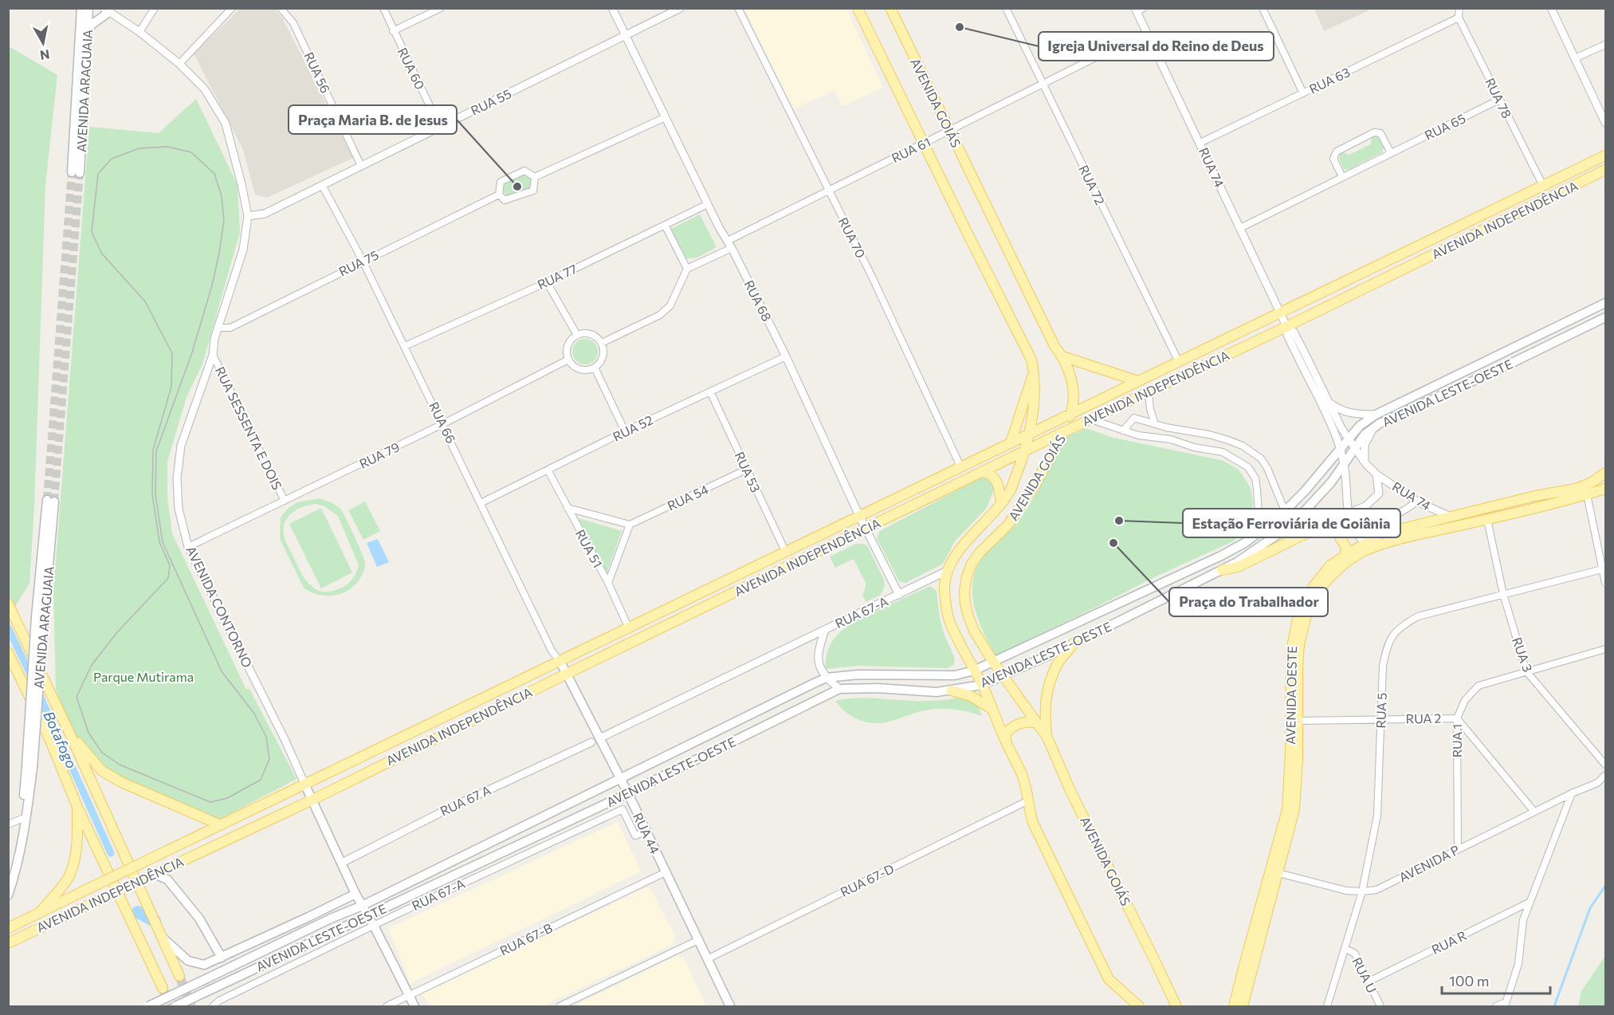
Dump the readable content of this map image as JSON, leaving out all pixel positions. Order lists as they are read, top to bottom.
{
  "streets": {
    "main road": [
      "AVENIDA ARAGUAIA",
      "AVENIDA GOIÁS",
      "AVENIDA INDEPENDÊNCIA",
      "AVENIDA LESTE-OESTE",
      "AVENIDA CONTORNO",
      "AVENIDA OESTE",
      "RUA 44"
    ],
    "street": [
      "RUA 60",
      "RUA 56",
      "RUA 63",
      "RUA 78",
      "RUA 55",
      "RUA 65",
      "RUA 61",
      "RUA 74",
      "RUA 72",
      "RUA 70",
      "RUA 75",
      "RUA 77",
      "RUA 68",
      "RUA 66",
      "RUA SESSENTA E DOIS",
      "RUA 52",
      "RUA 79",
      "RUA 53",
      "RUA 54",
      "RUA 51",
      "RUA 67-A",
      "RUA 3",
      "RUA 5",
      "RUA 2",
      "RUA 1",
      "RUA 67 A",
      "AVENIDA P",
      "RUA 67-D",
      "RUA 67-B",
      "RUA R",
      "RUA U"
    ]
  },
  "crossings": [
    ["RUA 60", "RUA 55"],
    ["RUA 56", "RUA 55"],
    ["RUA 63", "RUA 78"],
    ["RUA 63", "RUA 74"],
    ["RUA 78", "RUA 65"],
    ["RUA 78", "AVENIDA INDEPENDÊNCIA"],
    ["RUA 55", "RUA 68"],
    ["RUA 55", "RUA 66"],
    ["RUA 55", "AVENIDA CONTORNO"],
    ["AVENIDA GOIÁS", "RUA 61"],
    ["AVENIDA GOIÁS", "AVENIDA INDEPENDÊNCIA"],
    ["AVENIDA GOIÁS", "AVENIDA LESTE-OESTE"],
    ["AVENIDA GOIÁS", "RUA 67-D"],
    ["RUA 65", "RUA 74"],
    ["RUA 61", "RUA 74"],
    ["RUA 61", "RUA 72"],
    ["RUA 61", "RUA 70"],
    ["RUA 61", "RUA 68"],
    ["RUA 74", "AVENIDA INDEPENDÊNCIA"],
    ["RUA 74", "AVENIDA LESTE-OESTE"],
    ["RUA 74", "AVENIDA OESTE"],
    ["RUA 72", "AVENIDA INDEPENDÊNCIA"],
    ["AVENIDA INDEPENDÊNCIA", "RUA 70"],
    ["AVENIDA INDEPENDÊNCIA", "RUA 68"],
    ["AVENIDA INDEPENDÊNCIA", "RUA 66"],
    ["AVENIDA INDEPENDÊNCIA", "RUA 53"],
    ["AVENIDA INDEPENDÊNCIA", "RUA 51"],
    ["AVENIDA INDEPENDÊNCIA", "AVENIDA CONTORNO"],
    ["AVENIDA INDEPENDÊNCIA", "RUA 44"],
    ["RUA 75", "RUA 66"],
    ["RUA 75", "AVENIDA CONTORNO"],
    ["RUA 77", "RUA 68"],
    ["RUA 77", "RUA 66"],
    ["RUA 68", "RUA 52"],
    ["RUA 68", "RUA 67-A"],
    ["AVENIDA LESTE-OESTE", "AVENIDA CONTORNO"],
    ["AVENIDA LESTE-OESTE", "RUA 44"],
    ["RUA 66", "RUA 52"],
    ["RUA 66", "RUA 79"],
    ["RUA 66", "RUA 44"],
    ["RUA SESSENTA E DOIS", "RUA 79"],
    ["RUA SESSENTA E DOIS", "AVENIDA CONTORNO"],
    ["RUA 52", "RUA 53"],
    ["RUA 52", "RUA 51"],
    ["RUA 79", "AVENIDA CONTORNO"],
    ["RUA 53", "RUA 54"],
    ["AVENIDA CONTORNO", "RUA 67-A"],
    ["AVENIDA CONTORNO", "RUA 67 A"],
    ["AVENIDA CONTORNO", "RUA 67-B"],
    ["RUA 67-A", "RUA 44"],
    ["RUA 3", "AVENIDA OESTE"],
    ["RUA 3", "RUA 5"],
    ["RUA 3", "RUA 1"],
    ["AVENIDA OESTE", "RUA 2"],
    ["AVENIDA OESTE", "AVENIDA P"],
    ["RUA 5", "RUA 2"],
    ["RUA 5", "AVENIDA P"],
    ["RUA 5", "RUA U"],
    ["RUA 2", "RUA 1"],
    ["RUA 2", "AVENIDA P"],
    ["RUA 1", "AVENIDA P"],
    ["RUA 44", "RUA 67-D"],
    ["RUA 44", "RUA 67-B"],
    ["RUA R", "RUA U"]
  ],
  "water": ["Botafogo"],
  "parks": ["Parque Mutirama"],
  "places": [
    "Igreja Universal do Reino de Deus",
    "Praça Maria B. de Jesus",
    "Estação Ferroviária de Goiânia",
    "Praça do Trabalhador"
  ],
  "scale_bar": "100 m",
  "north": "bottom"
}
